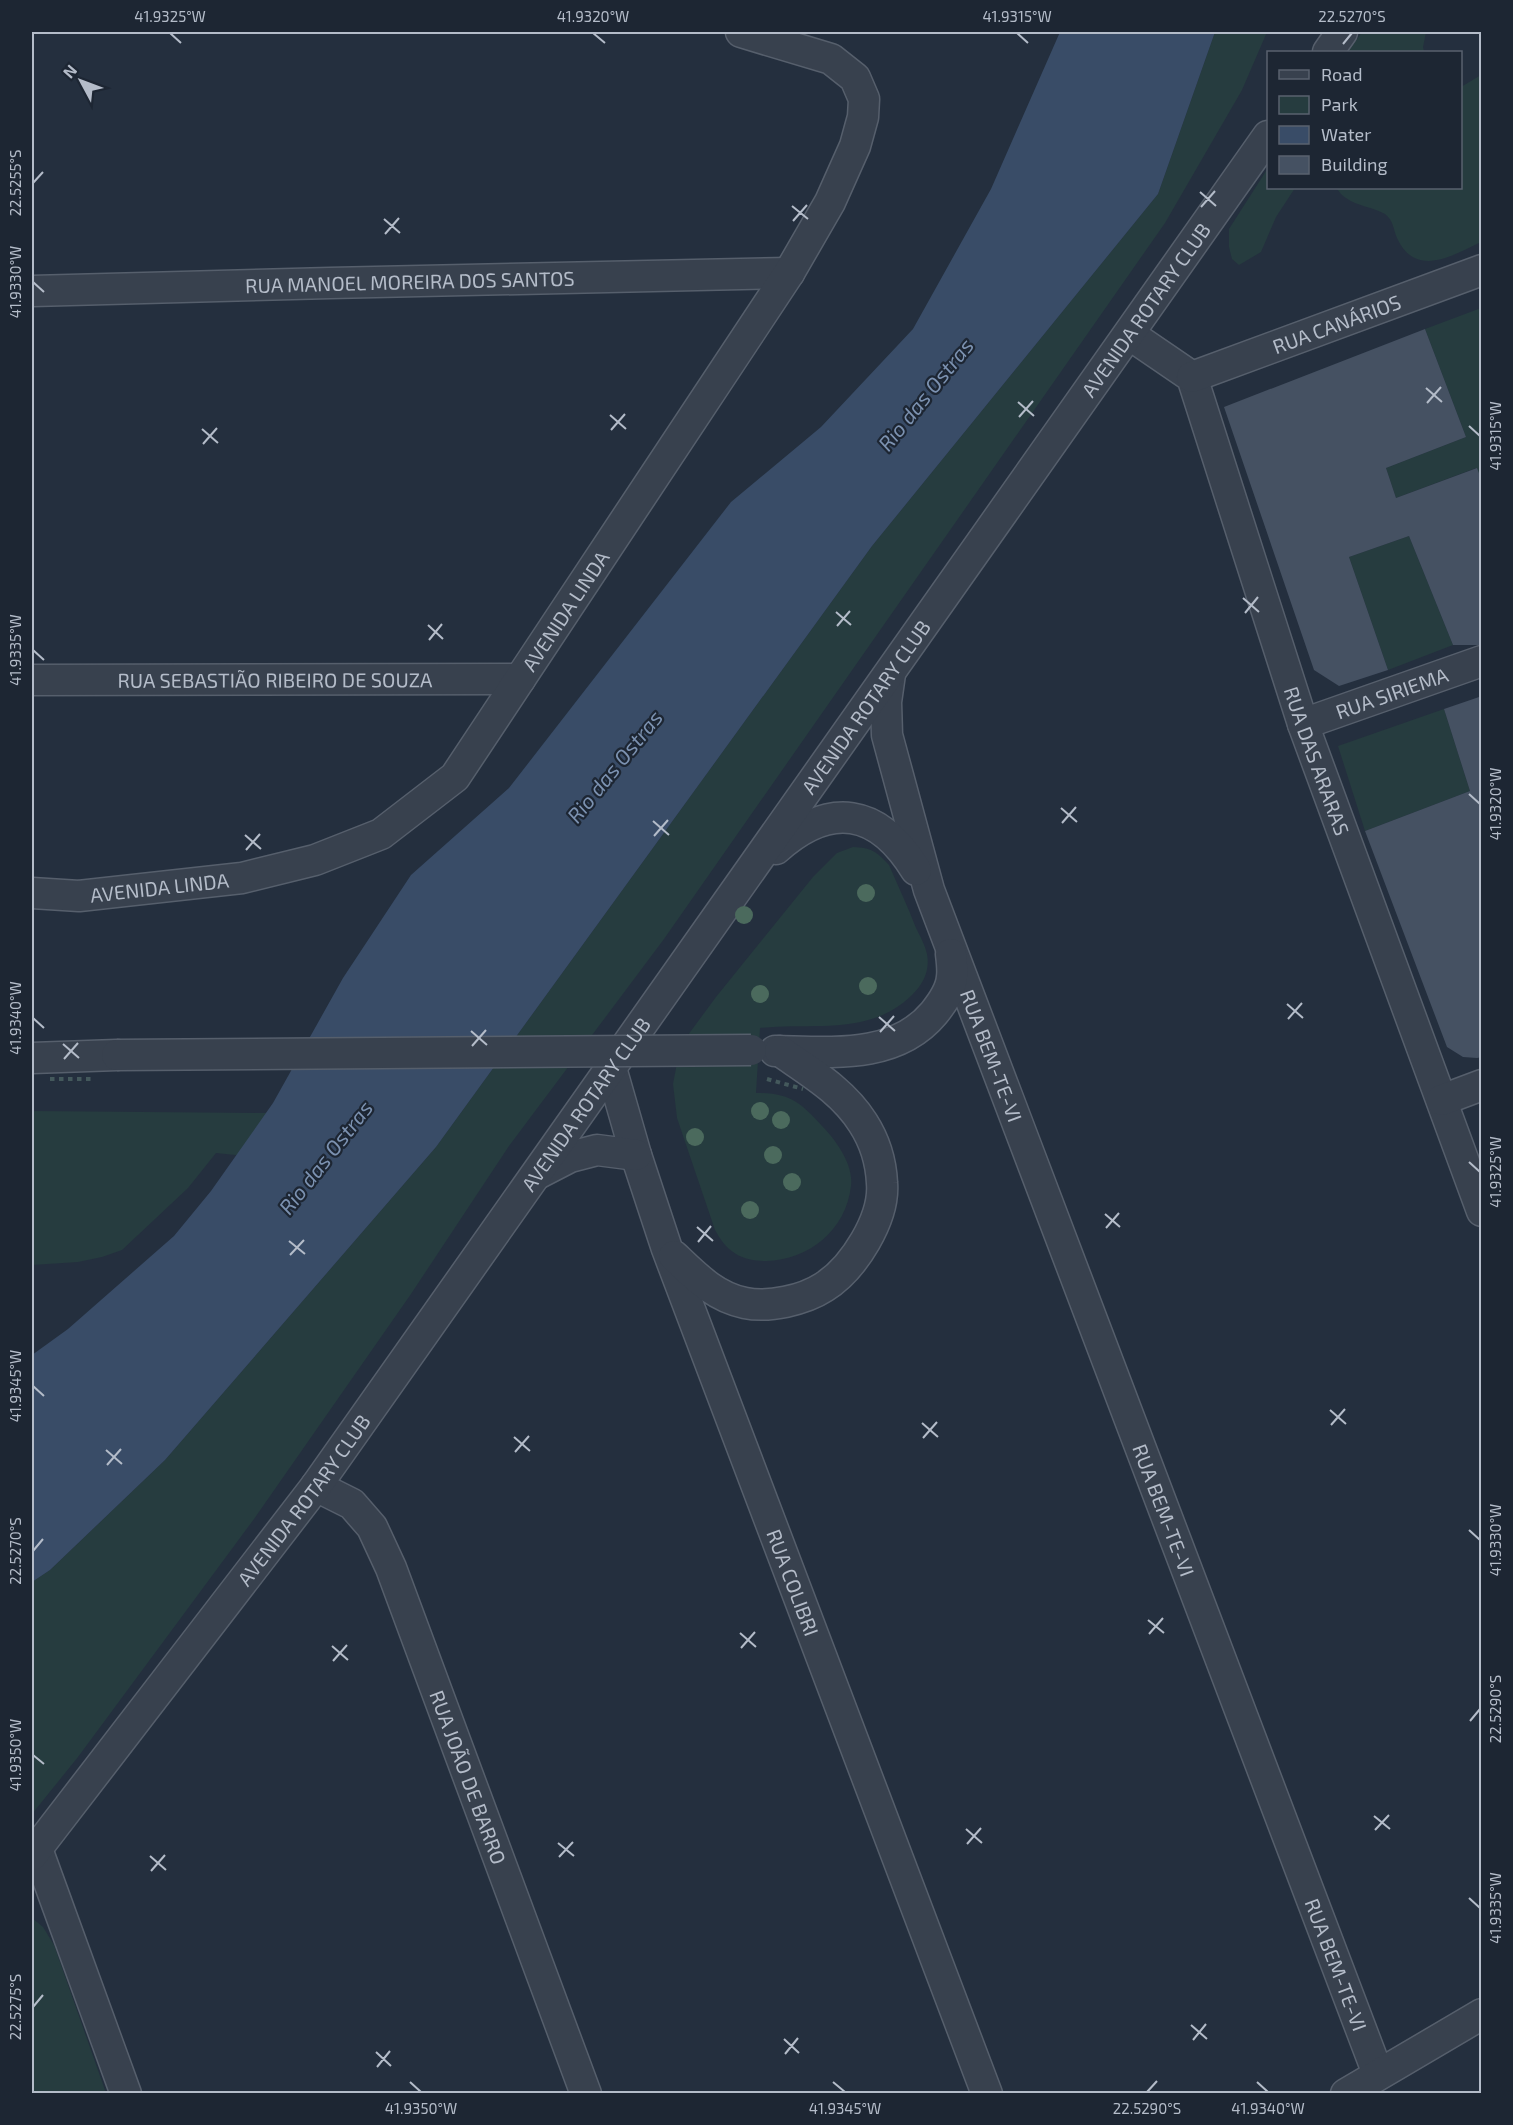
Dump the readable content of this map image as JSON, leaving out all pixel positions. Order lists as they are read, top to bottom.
{
  "streets": {
    "street": [
      "RUA MANOEL MOREIRA DOS SANTOS",
      "AVENIDA ROTARY CLUB",
      "RUA CANÁRIOS",
      "AVENIDA LINDA",
      "RUA SEBASTIÃO RIBEIRO DE SOUZA",
      "RUA SIRIEMA",
      "RUA DAS ARARAS",
      "RUA BEM-TE-VI",
      "RUA COLIBRI",
      "RUA JOÃO DE BARRO"
    ]
  },
  "crossings": [
    ["RUA MANOEL MOREIRA DOS SANTOS", "AVENIDA LINDA"],
    ["AVENIDA ROTARY CLUB", "RUA COLIBRI"],
    ["AVENIDA ROTARY CLUB", "RUA JOÃO DE BARRO"],
    ["RUA CANÁRIOS", "RUA DAS ARARAS"],
    ["AVENIDA LINDA", "RUA SEBASTIÃO RIBEIRO DE SOUZA"],
    ["RUA SIRIEMA", "RUA DAS ARARAS"]
  ],
  "water": ["Rio das Ostras"],
  "legend": [
    "Road",
    "Park",
    "Water",
    "Building"
  ],
  "north": "top left",
  "coordinates": [
    "41.9325°W",
    "41.9320°W",
    "41.9315°W",
    "22.5270°S",
    "22.5255°S",
    "41.9330°W",
    "41.9335°W",
    "41.9340°W",
    "41.9345°W",
    "22.5290°S",
    "41.9350°W",
    "22.5275°S"
  ]
}
